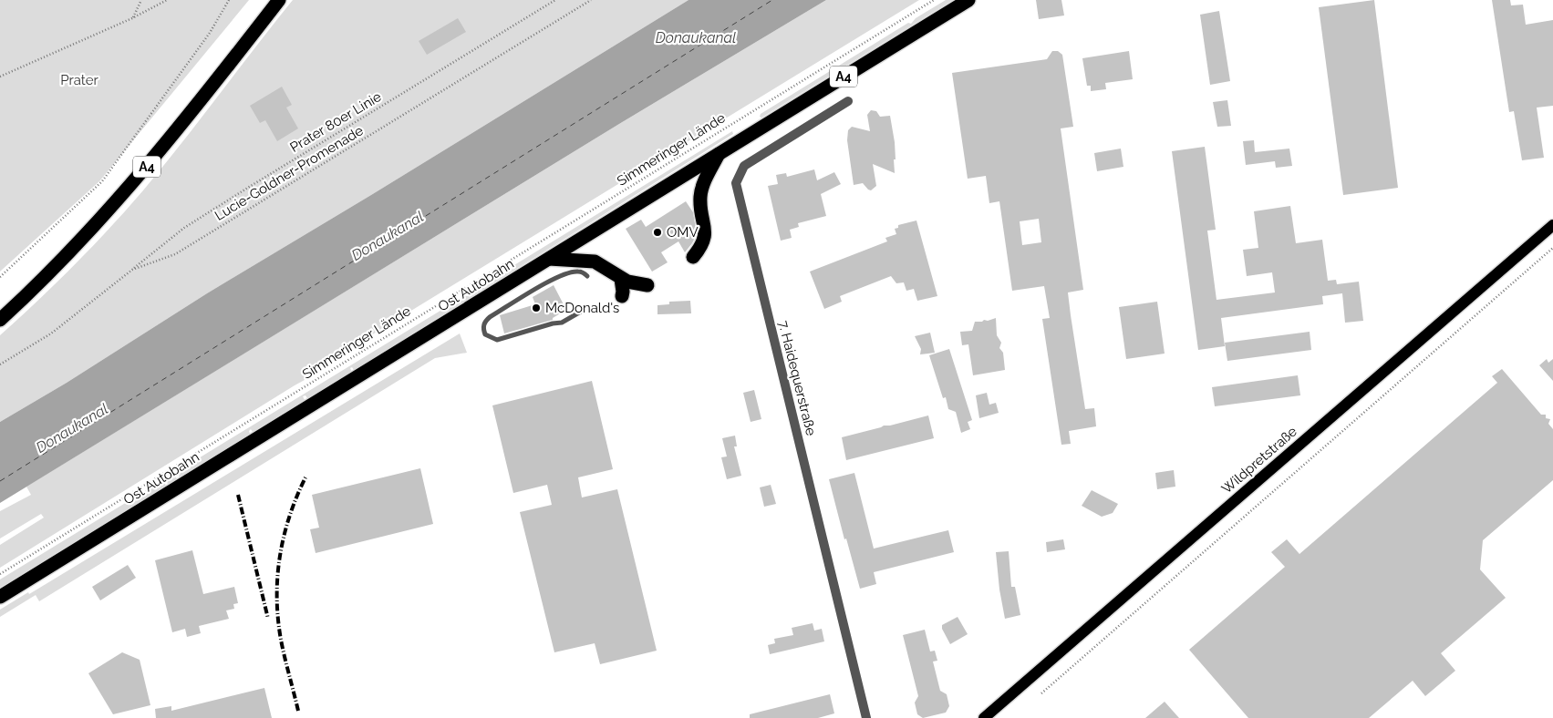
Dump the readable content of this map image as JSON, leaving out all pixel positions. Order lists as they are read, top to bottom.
{
  "streets": {
    "highway": ["A4", "Ost Autobahn"],
    "main road": ["Wildpretstraße"],
    "street": ["7. Haidequerstraße"],
    "path": ["Prater 80er Linie", "Simmeringer Lände", "Lucie-Goldner-Promenade"]
  },
  "crossings": [
    ["Prater 80er Linie", "Lucie-Goldner-Promenade"]
  ],
  "water": ["Donaukanal"],
  "parks": ["Prater"],
  "places": ["OMV", "McDonald's"]
}
